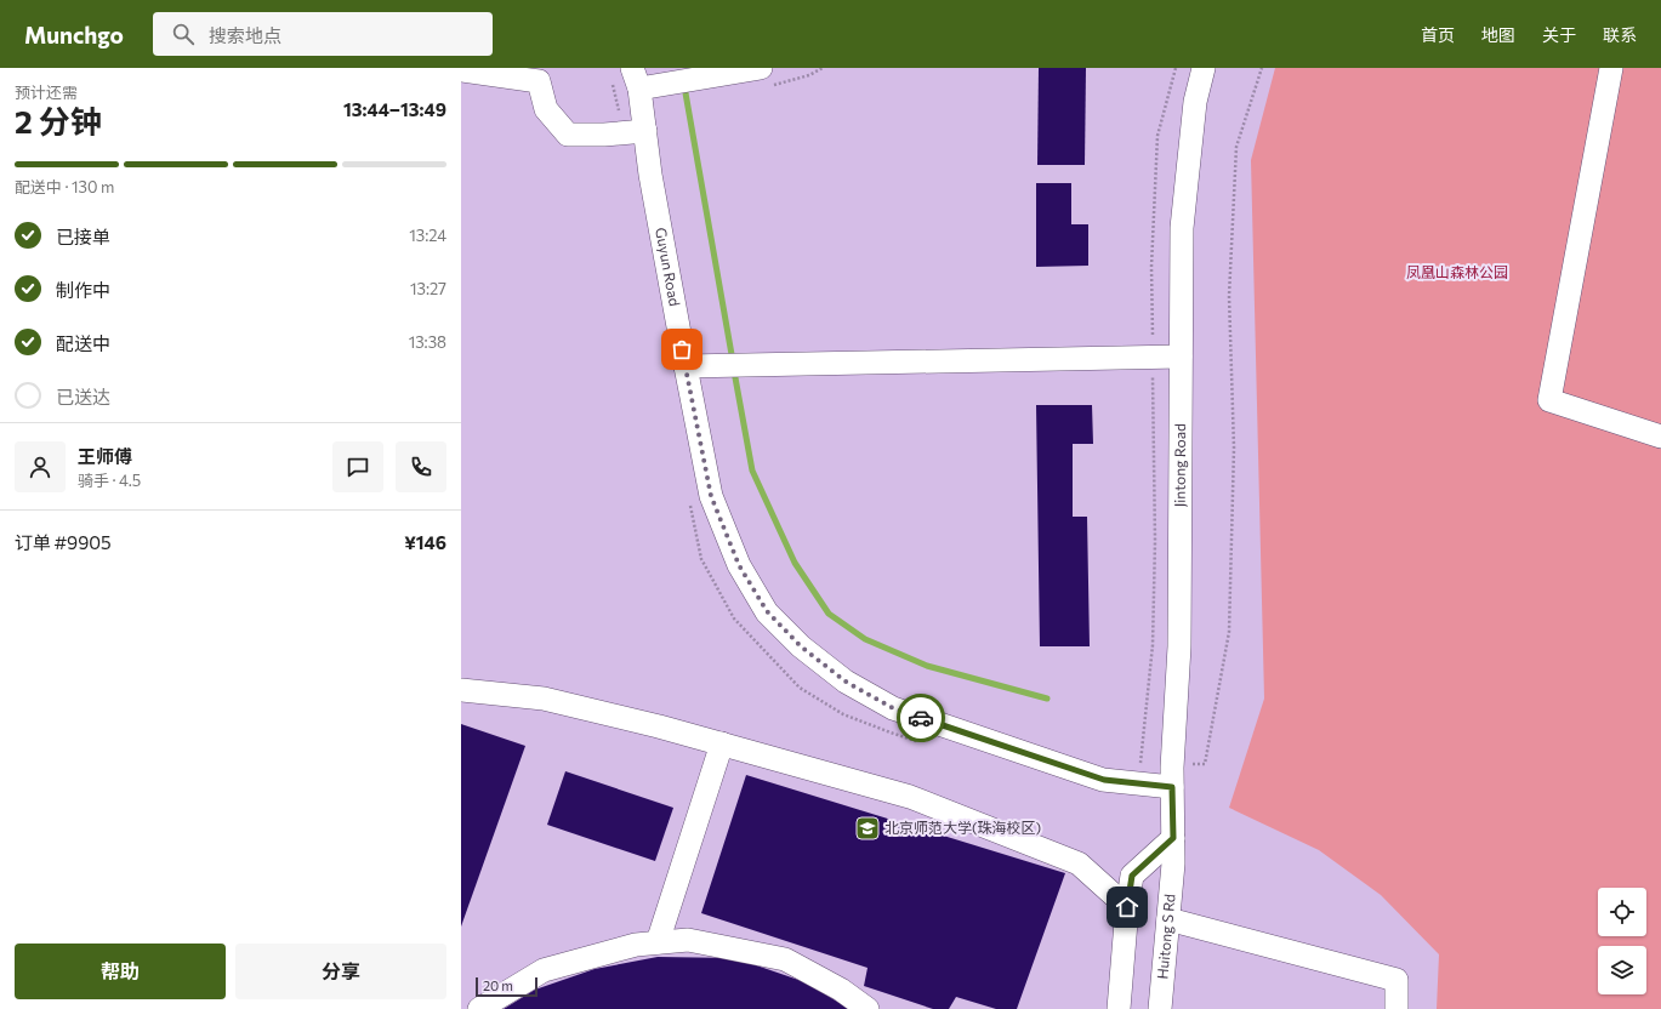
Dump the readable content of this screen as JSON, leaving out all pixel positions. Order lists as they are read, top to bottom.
{
  "streets": {
    "street": ["Guyun Road", "Jintong Road", "Huitong S Rd"]
  },
  "crossings": [
    ["Guyun Road", "Jintong Road"],
    ["Jintong Road", "Huitong S Rd"]
  ],
  "parks": ["凤凰山森林公园"],
  "places": {
    "school or university": ["北京师范大学(珠海校区)"]
  },
  "scale_bar": "20 m",
  "page": {
    "header": "Munchgo",
    "search": "搜索地点",
    "nav": [
      "首页",
      "地图",
      "关于",
      "联系"
    ],
    "heading": ["2 分钟", "预计还需", "13:44–13:49"],
    "panel": [
      "王师傅",
      "骑手 · 4.5",
      "订单 #9905",
      "¥146"
    ],
    "bar": "配送中 · 130 m",
    "list": [
      ["已接单", "13:24"],
      ["制作中", "13:27"],
      ["配送中", "13:38"],
      "已送达"
    ],
    "buttons": ["帮助", "分享"],
    "scale": "20 m"
  }
}
